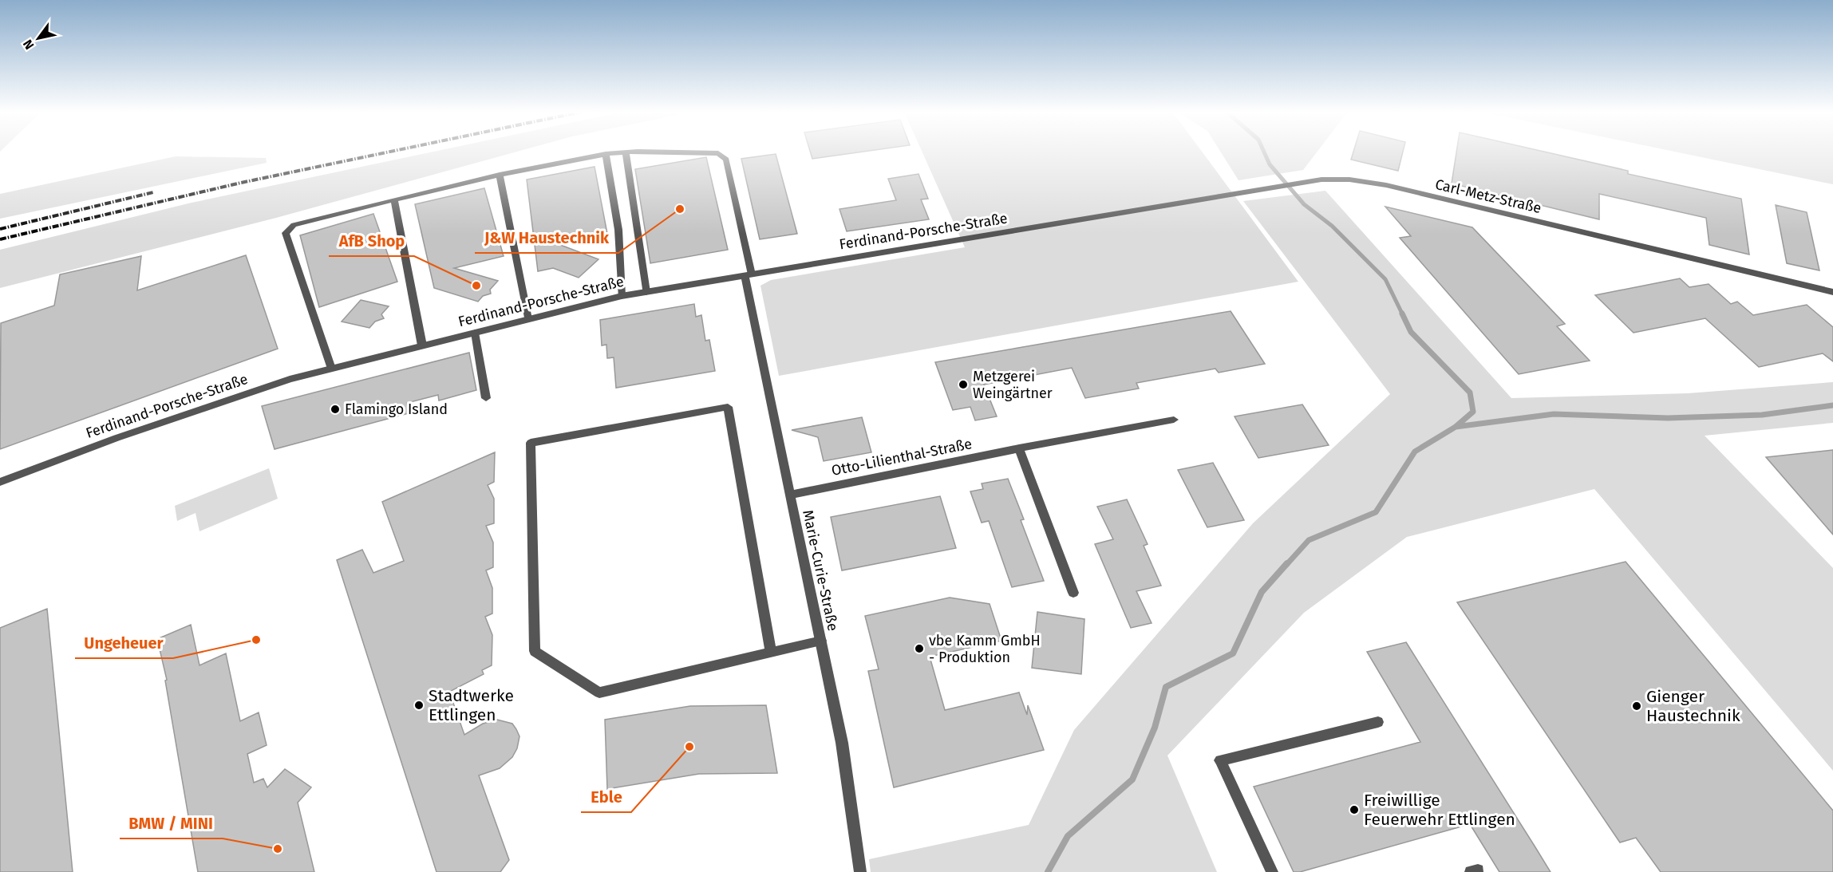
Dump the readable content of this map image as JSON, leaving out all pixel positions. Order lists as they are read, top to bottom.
{
  "streets": {
    "street": [
      "Carl-Metz-Straße",
      "Ferdinand-Porsche-Straße",
      "Otto-Lilienthal-Straße",
      "Marie-Curie-Straße"
    ]
  },
  "crossings": [
    ["Carl-Metz-Straße", "Ferdinand-Porsche-Straße"],
    ["Ferdinand-Porsche-Straße", "Marie-Curie-Straße"],
    ["Otto-Lilienthal-Straße", "Marie-Curie-Straße"]
  ],
  "places": [
    "J&W Haustechnik",
    "AfB Shop",
    "Metzgerei Weingärtner",
    "Flamingo Island",
    "Ungeheuer",
    "vbe Kamm GmbH - Produktion",
    "Stadtwerke Ettlingen",
    "Gienger Haustechnik",
    "Eble",
    "Freiwillige Feuerwehr Ettlingen",
    "BMW / MINI"
  ],
  "north": "bottom left"
}
